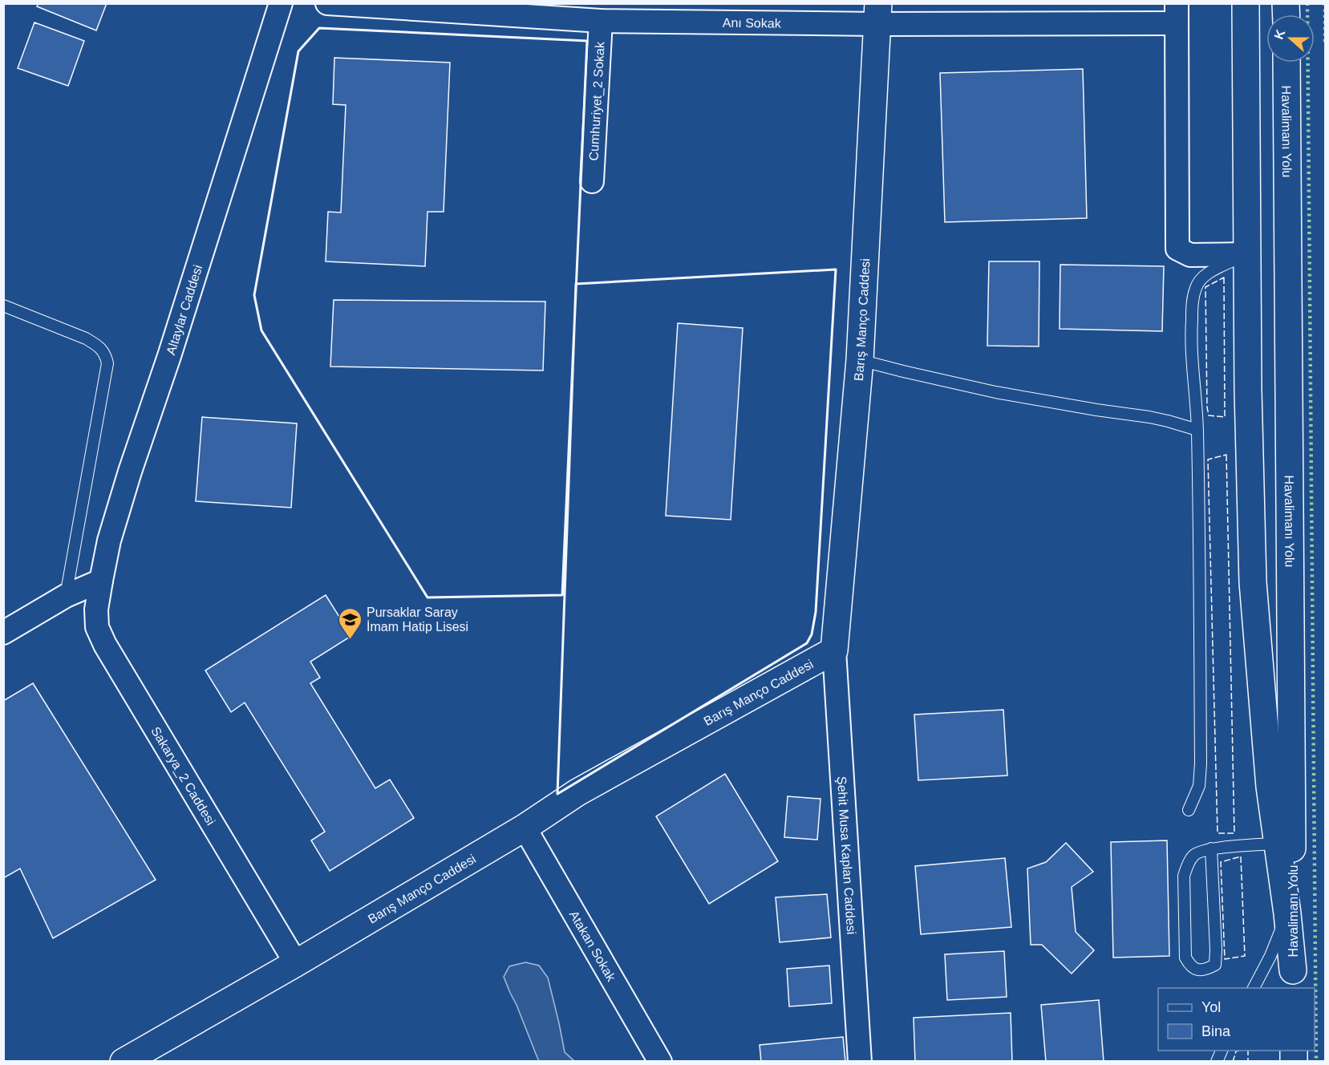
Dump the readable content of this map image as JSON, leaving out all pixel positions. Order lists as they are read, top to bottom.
{
  "streets": {
    "main road": ["Havalimanı Yolu", "Barış Manço Caddesi"],
    "street": [
      "Anı Sokak",
      "Cumhuriyet_2 Sokak",
      "Altaylar Caddesi",
      "Sakarya_2 Caddesi",
      "Şehit Musa Kaplan Caddesi",
      "Atakan Sokak"
    ]
  },
  "crossings": [
    ["Anı Sokak", "Cumhuriyet_2 Sokak"],
    ["Anı Sokak", "Barış Manço Caddesi"],
    ["Altaylar Caddesi", "Sakarya_2 Caddesi"],
    ["Barış Manço Caddesi", "Sakarya_2 Caddesi"],
    ["Barış Manço Caddesi", "Şehit Musa Kaplan Caddesi"],
    ["Barış Manço Caddesi", "Atakan Sokak"]
  ],
  "places": {
    "school or university": ["Pursaklar Saray İmam Hatip Lisesi"]
  },
  "legend": ["Yol", "Bina"],
  "north": "left"
}
